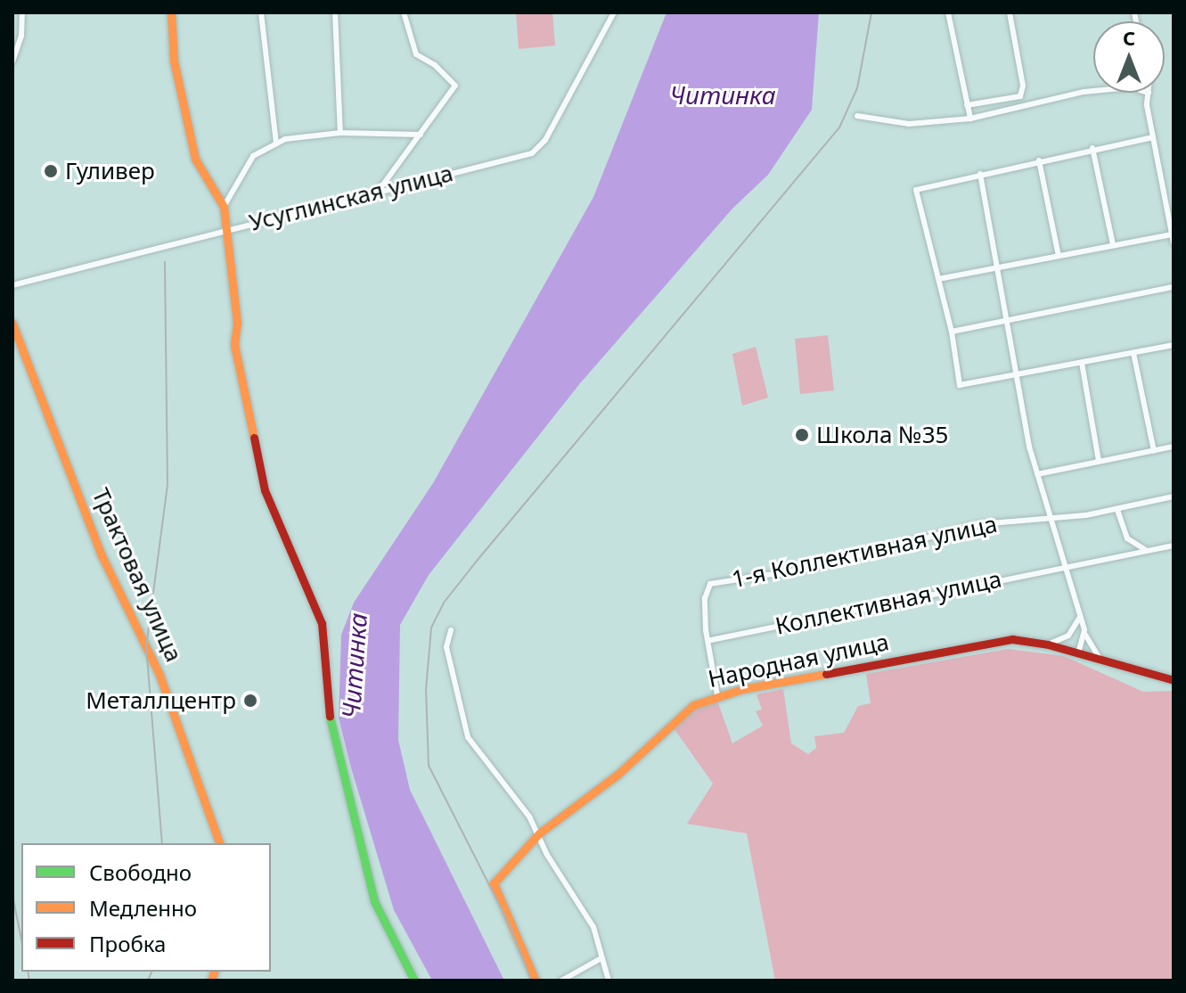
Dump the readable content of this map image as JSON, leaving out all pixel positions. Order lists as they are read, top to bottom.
{
  "streets": {
    "street": [
      "Усуглинская улица",
      "1-я Коллективная улица",
      "Трактовая улица",
      "Коллективная улица",
      "Народная улица"
    ]
  },
  "crossings": [
    ["1-я Коллективная улица", "Коллективная улица"]
  ],
  "water": ["Читинка"],
  "places": ["Гуливер", "Школа №35", "Металлцентр"],
  "legend": ["Свободно", "Медленно", "Пробка"],
  "north": "top"
}
